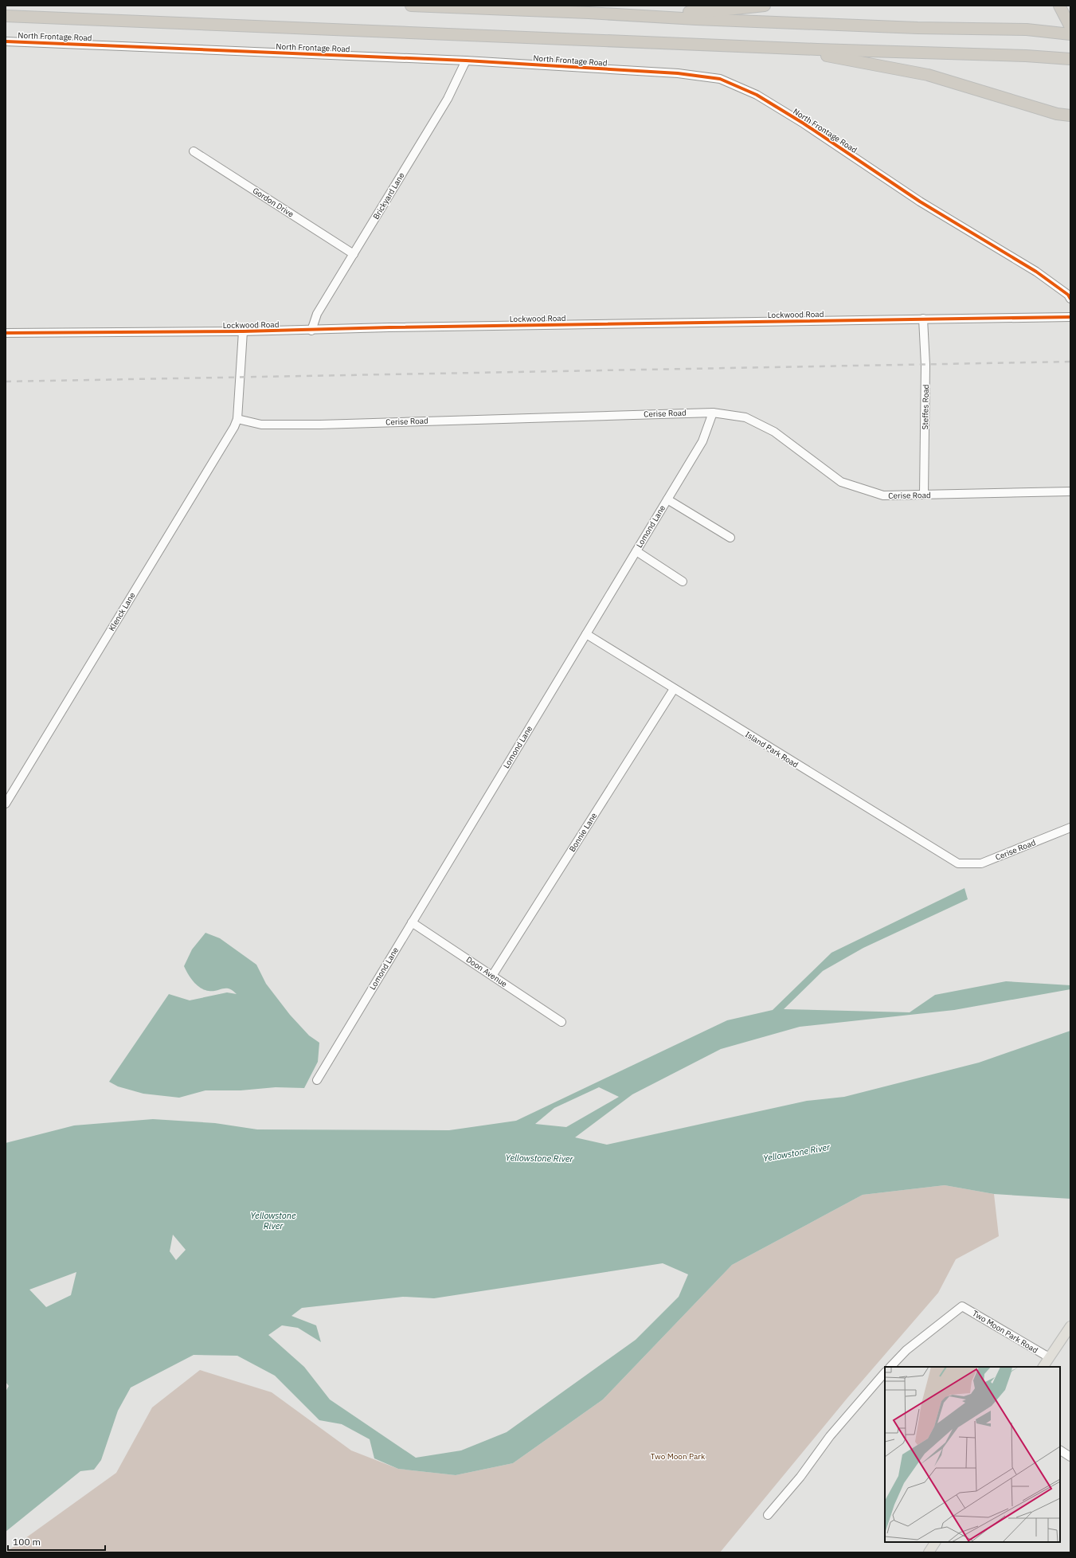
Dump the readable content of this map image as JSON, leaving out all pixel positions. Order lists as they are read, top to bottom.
{
  "streets": {
    "street": [
      "North Frontage Road",
      "Brickyard Lane",
      "Gordon Drive",
      "Lockwood Road",
      "Steffes Road",
      "Cerise Road",
      "Lomond Lane",
      "Klenck Lane",
      "Island Park Road",
      "Bonnie Lane",
      "Doon Avenue",
      "Two Moon Park Road"
    ]
  },
  "crossings": [
    ["North Frontage Road", "Brickyard Lane"],
    ["Brickyard Lane", "Gordon Drive"],
    ["Brickyard Lane", "Lockwood Road"],
    ["Lockwood Road", "Steffes Road"],
    ["Steffes Road", "Cerise Road"],
    ["Cerise Road", "Lomond Lane"],
    ["Cerise Road", "Klenck Lane"],
    ["Cerise Road", "Island Park Road"],
    ["Lomond Lane", "Island Park Road"],
    ["Lomond Lane", "Doon Avenue"],
    ["Island Park Road", "Bonnie Lane"],
    ["Bonnie Lane", "Doon Avenue"]
  ],
  "water": ["Yellowstone River"],
  "parks": ["Two Moon Park"],
  "scale_bar": "100 m"
}
